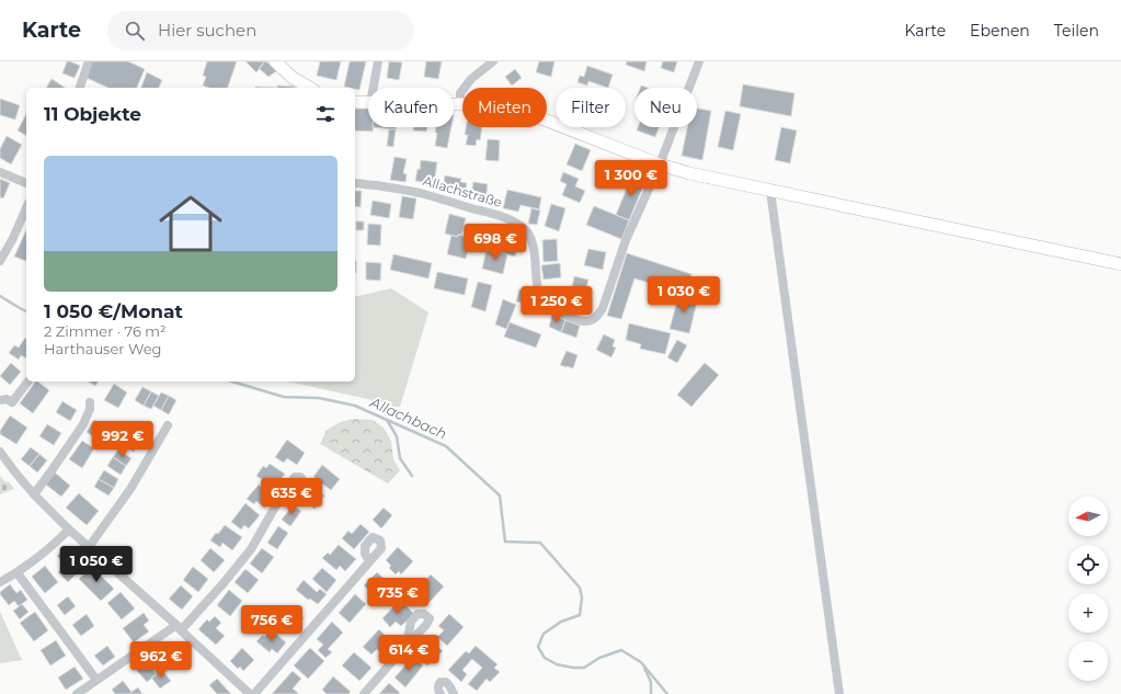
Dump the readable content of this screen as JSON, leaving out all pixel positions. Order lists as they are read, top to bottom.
{
  "streets": {
    "street": ["Allachstraße"]
  },
  "water": ["Allachbach"],
  "north": "left",
  "page": {
    "header": "Karte",
    "search": "Hier suchen",
    "nav": ["Karte", "Ebenen", "Teilen"],
    "chip": [
      "Kaufen",
      "Mieten",
      "Filter",
      "Neu"
    ],
    "heading": "11 Objekte",
    "list": [
      {
        "name": "1 050 €/Monat",
        "note": "2 Zimmer · 76 m² · Harthauser Weg"
      }
    ],
    "price": [
      "1 300 €",
      "698 €",
      "1 030 €",
      "1 250 €",
      "992 €",
      "635 €",
      "1 050 €",
      "735 €",
      "756 €",
      "614 €",
      "962 €"
    ],
    "map_buttons": ["+", "−"]
  }
}
